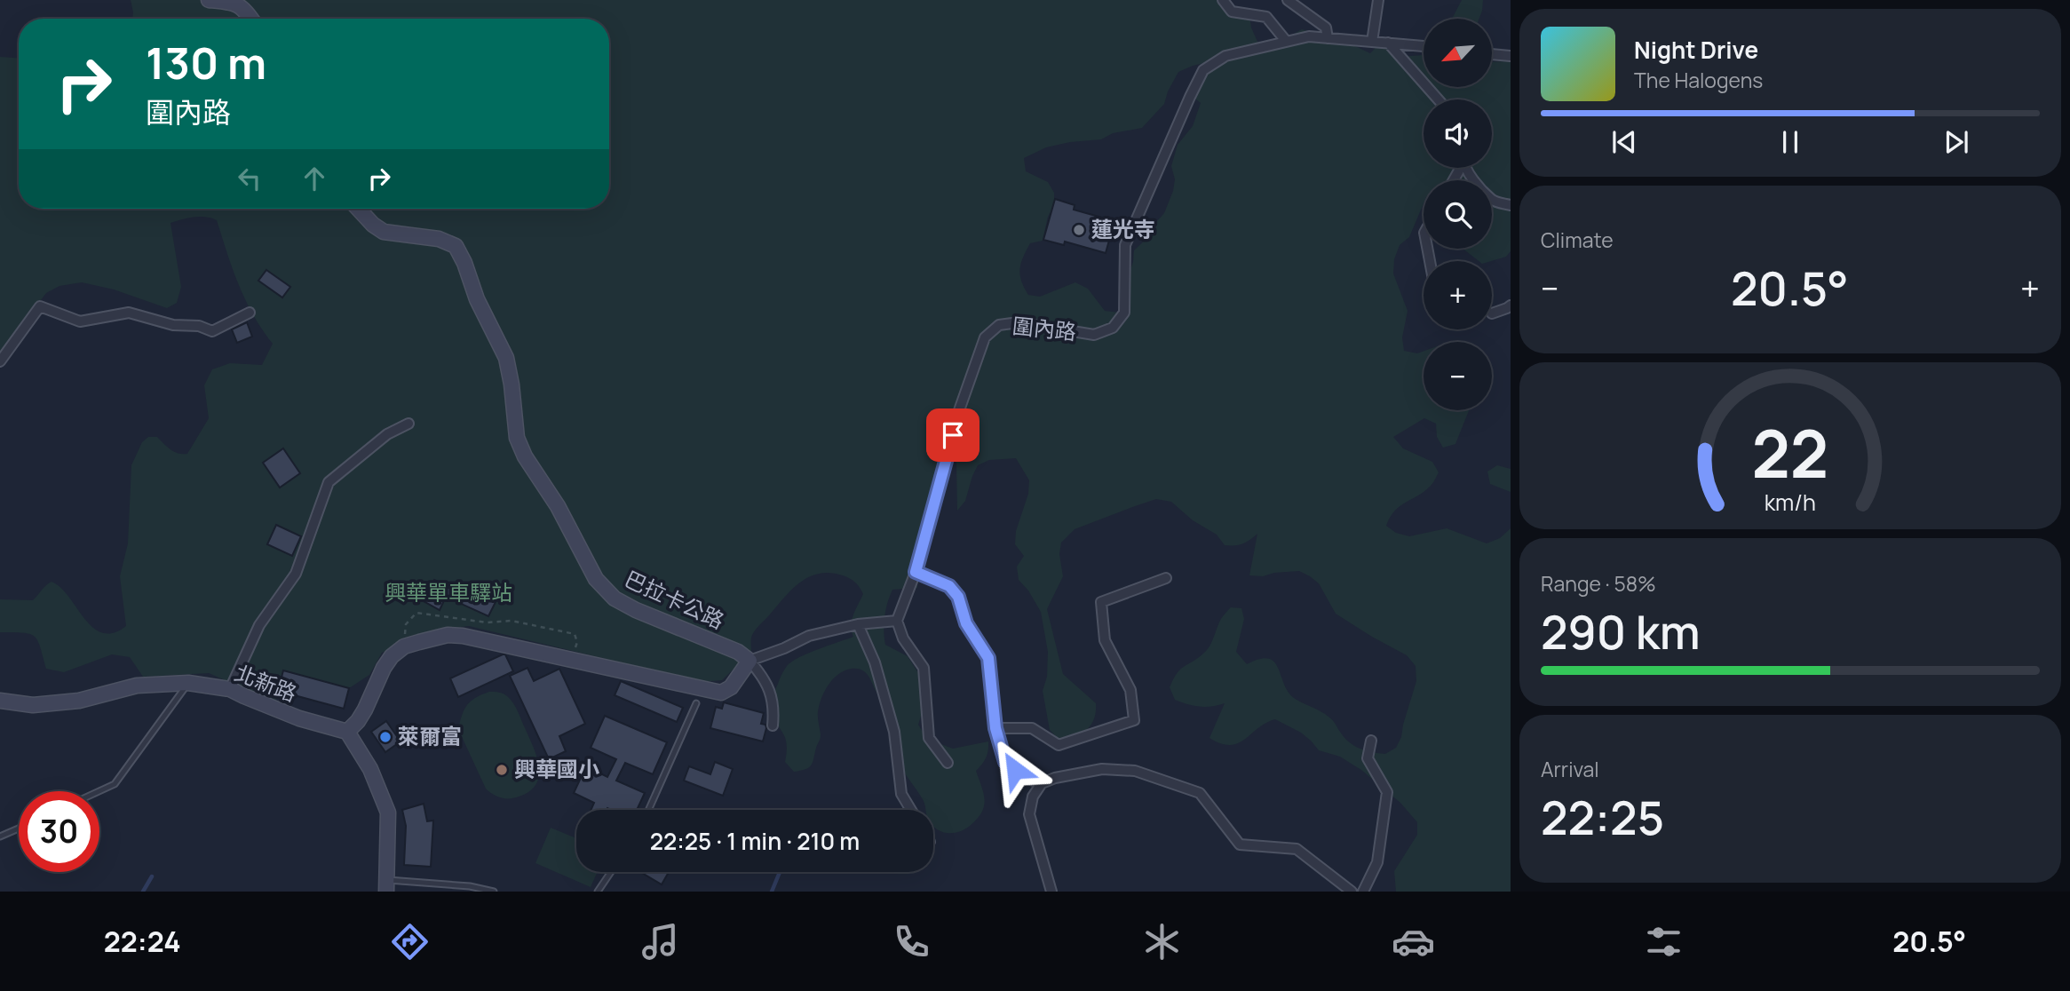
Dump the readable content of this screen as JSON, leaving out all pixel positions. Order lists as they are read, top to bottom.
{
  "streets": {
    "main road": ["巴拉卡公路", "北新路"],
    "street": ["圍內路"]
  },
  "parks": ["興華單車驛站"],
  "places": ["蓮光寺", "萊爾富", "興華國小"],
  "north": "bottom left",
  "page": {
    "map_buttons": ["+", "−"],
    "turn": ["130 m", "圍內路"],
    "song": ["Night Drive", "The Halogens"],
    "tile": [
      "Climate",
      ["Range · 58%", "290 km"],
      ["Arrival", "22:25"]
    ],
    "heat": ["−", "20.5°", "+"],
    "limit": "30",
    "trip": "22:25 · 1 min · 210 m",
    "tabs": ["22:24", "20.5°"],
    "gauge": ["22", "km/h"]
  }
}
